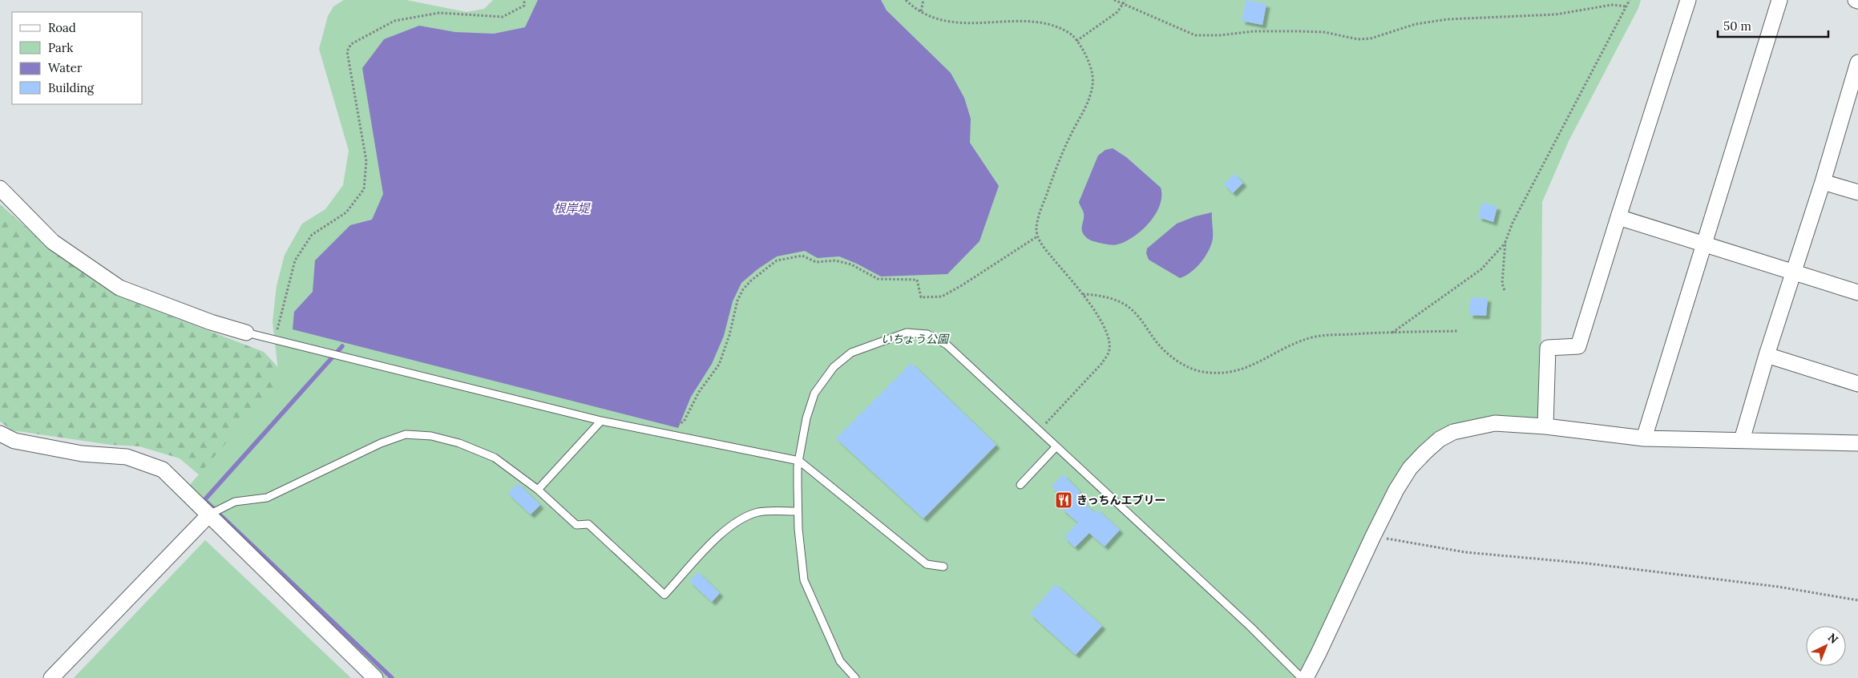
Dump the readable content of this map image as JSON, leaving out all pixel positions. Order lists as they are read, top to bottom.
{
  "water": ["根岸堤"],
  "parks": ["いちょう公園"],
  "places": {
    "restaurant": ["きっちんエブリー"]
  },
  "legend": [
    "Road",
    "Park",
    "Water",
    "Building"
  ],
  "scale_bar": "50 m",
  "north": "top right"
}
